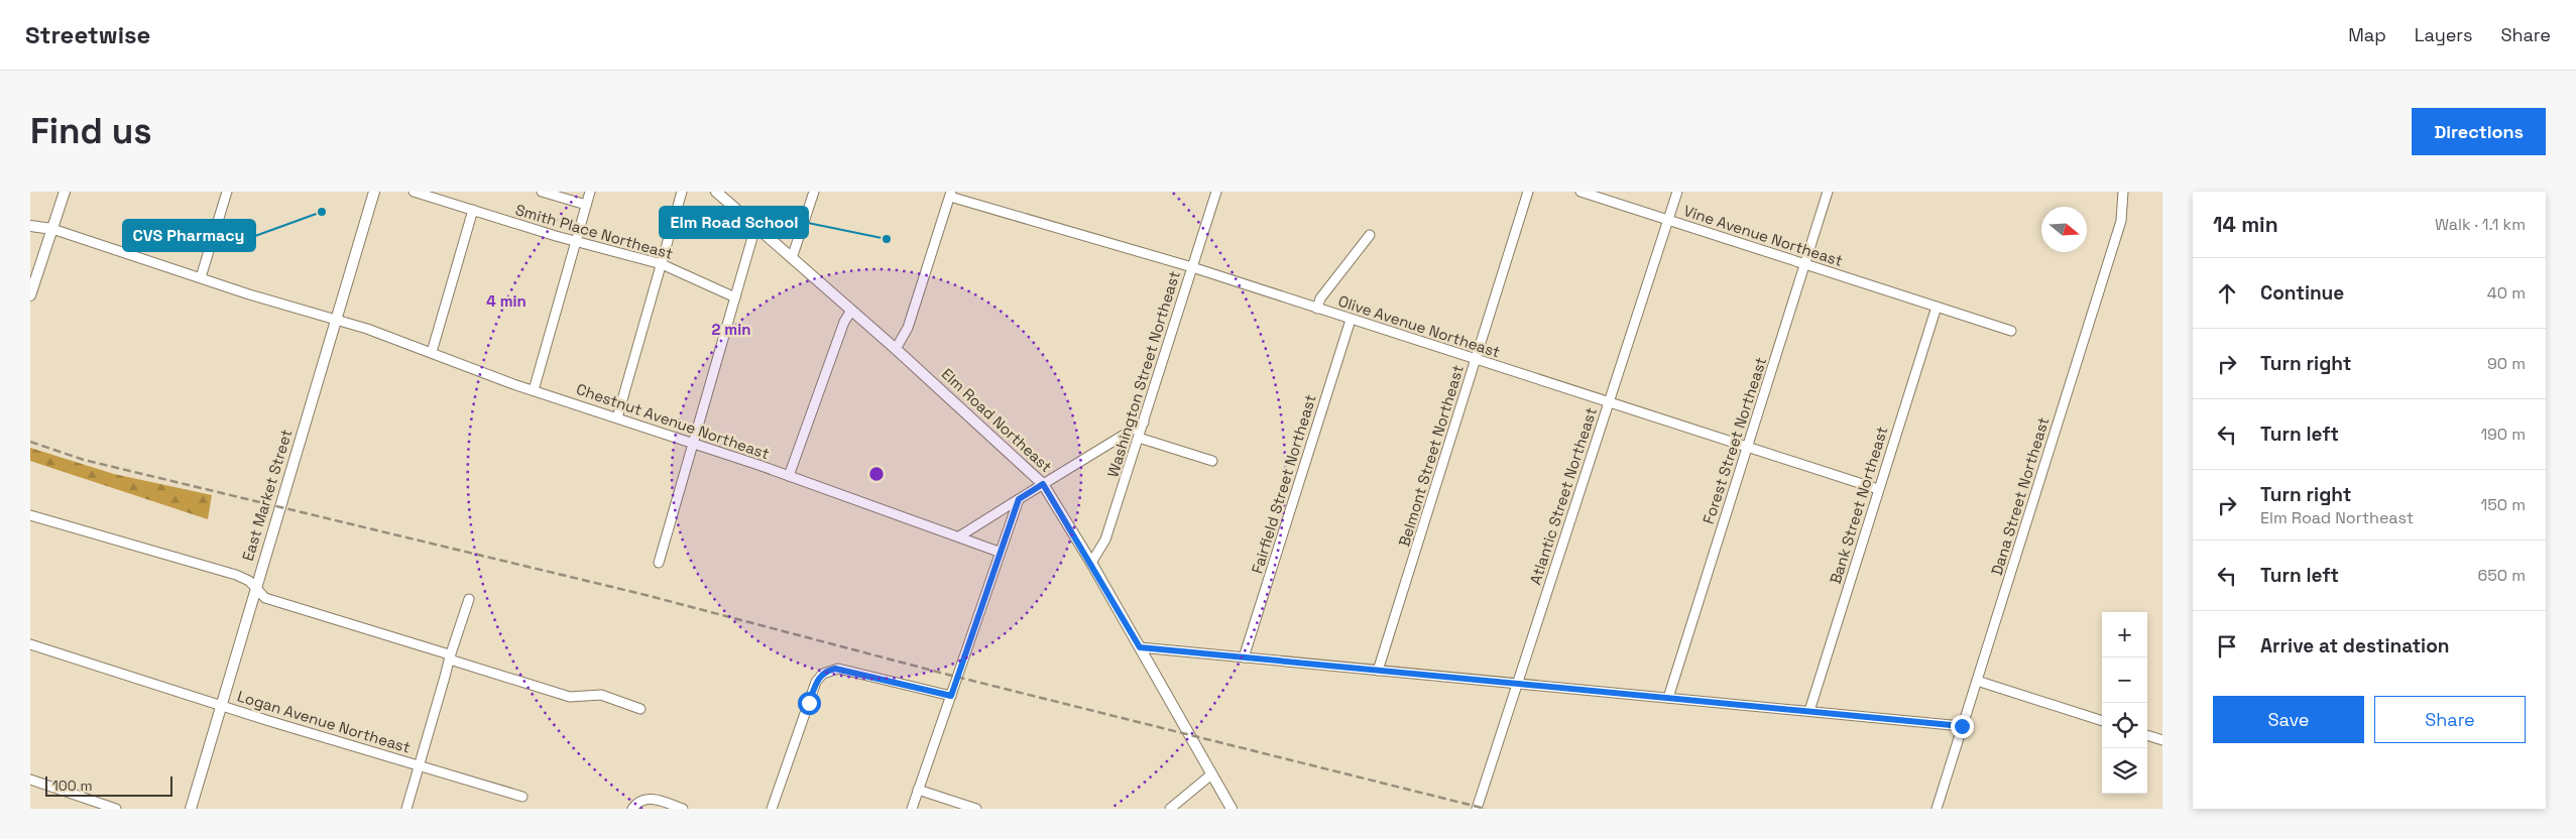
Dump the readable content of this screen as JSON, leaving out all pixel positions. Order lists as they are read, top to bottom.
{
  "streets": {
    "main road": ["Elm Road Northeast", "East Market Street"],
    "street": [
      "Smith Place Northeast",
      "Vine Avenue Northeast",
      "Olive Avenue Northeast",
      "Washington Street Northeast",
      "Chestnut Avenue Northeast",
      "Forest Street Northeast",
      "Belmont Street Northeast",
      "Fairfield Street Northeast",
      "Atlantic Street Northeast",
      "Dana Street Northeast",
      "Bank Street Northeast",
      "Logan Avenue Northeast"
    ]
  },
  "crossings": [
    ["Vine Avenue Northeast", "Forest Street Northeast"],
    ["Vine Avenue Northeast", "Atlantic Street Northeast"],
    ["Vine Avenue Northeast", "Bank Street Northeast"],
    ["Olive Avenue Northeast", "Washington Street Northeast"],
    ["Olive Avenue Northeast", "Forest Street Northeast"],
    ["Olive Avenue Northeast", "Belmont Street Northeast"],
    ["Olive Avenue Northeast", "Fairfield Street Northeast"],
    ["Olive Avenue Northeast", "Atlantic Street Northeast"],
    ["Olive Avenue Northeast", "Bank Street Northeast"],
    ["Washington Street Northeast", "Elm Road Northeast"],
    ["Chestnut Avenue Northeast", "East Market Street"],
    ["East Market Street", "Logan Avenue Northeast"]
  ],
  "places": ["CVS Pharmacy", "Elm Road School"],
  "scale_bar": "100 m",
  "north": "right",
  "page": {
    "header": "Streetwise",
    "nav": ["Map", "Layers", "Share"],
    "buttons": [
      "Directions",
      ["Save", "Share"]
    ],
    "title": "Find us",
    "heading": ["14 min", "Walk · 1.1 km"],
    "list": [
      ["Continue", "40 m"],
      ["Turn right", "90 m"],
      ["Turn left", "190 m"],
      ["Turn right", "Elm Road Northeast", "150 m"],
      ["Turn left", "650 m"],
      "Arrive at destination"
    ],
    "map_buttons": ["+", "−"],
    "scale": "100 m"
  },
  "rings": ["4 min", "2 min"]
}
